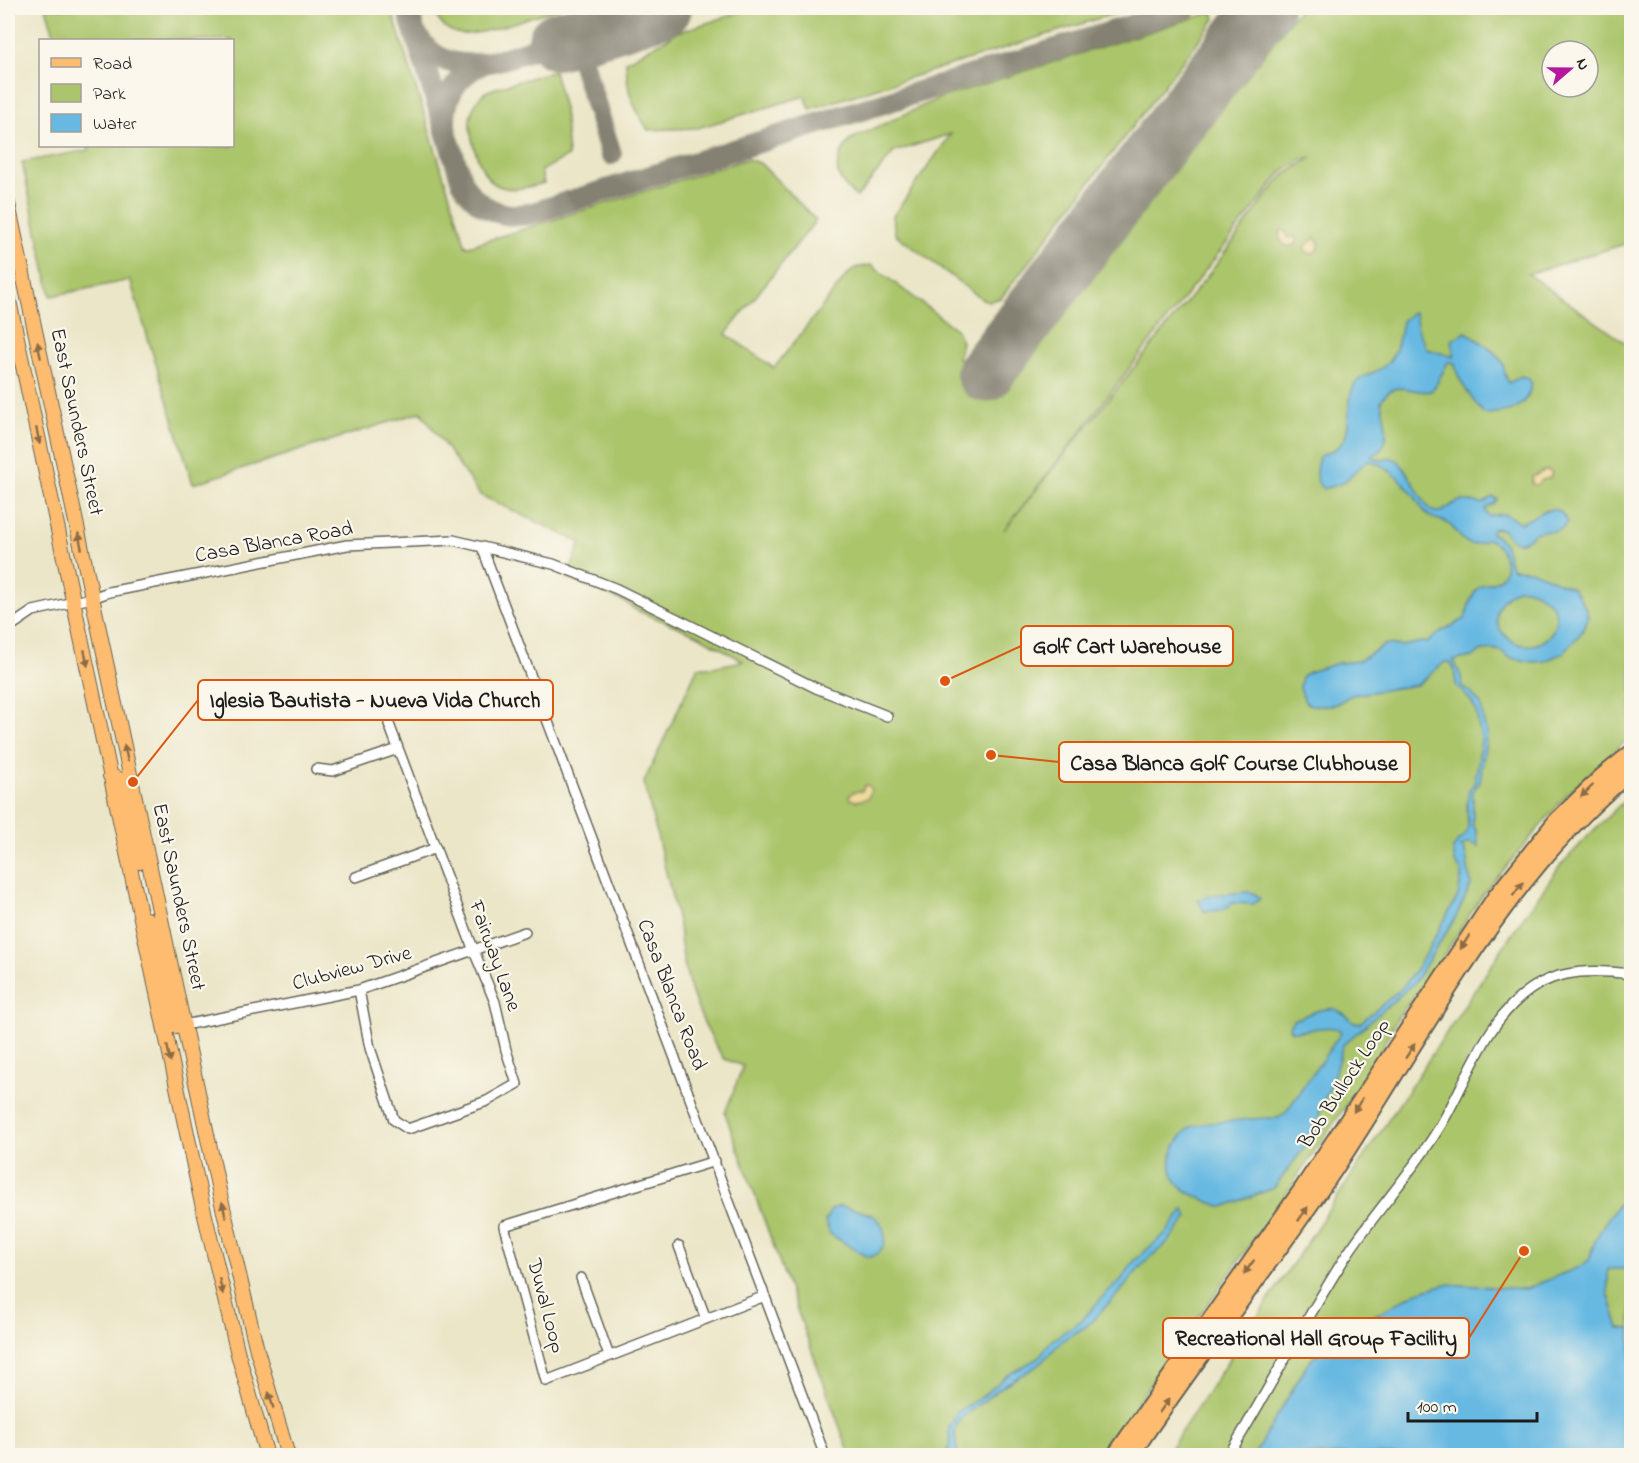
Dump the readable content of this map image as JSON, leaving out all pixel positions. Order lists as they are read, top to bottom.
{
  "streets": {
    "highway": ["Bob Bullock Loop"],
    "main road": ["East Saunders Street"],
    "street": [
      "Casa Blanca Road",
      "Fairway Lane",
      "Clubview Drive",
      "Duval Loop"
    ]
  },
  "crossings": [
    ["East Saunders Street", "Casa Blanca Road"],
    ["East Saunders Street", "Clubview Drive"],
    ["Casa Blanca Road", "Duval Loop"],
    ["Fairway Lane", "Clubview Drive"]
  ],
  "places": [
    "Golf Cart Warehouse",
    "Casa Blanca Golf Course Clubhouse",
    "Iglesia Bautista - Nueva Vida Church",
    "Recreational Hall Group Facility"
  ],
  "legend": ["Road", "Park", "Water"],
  "scale_bar": "100 m",
  "north": "right"
}
